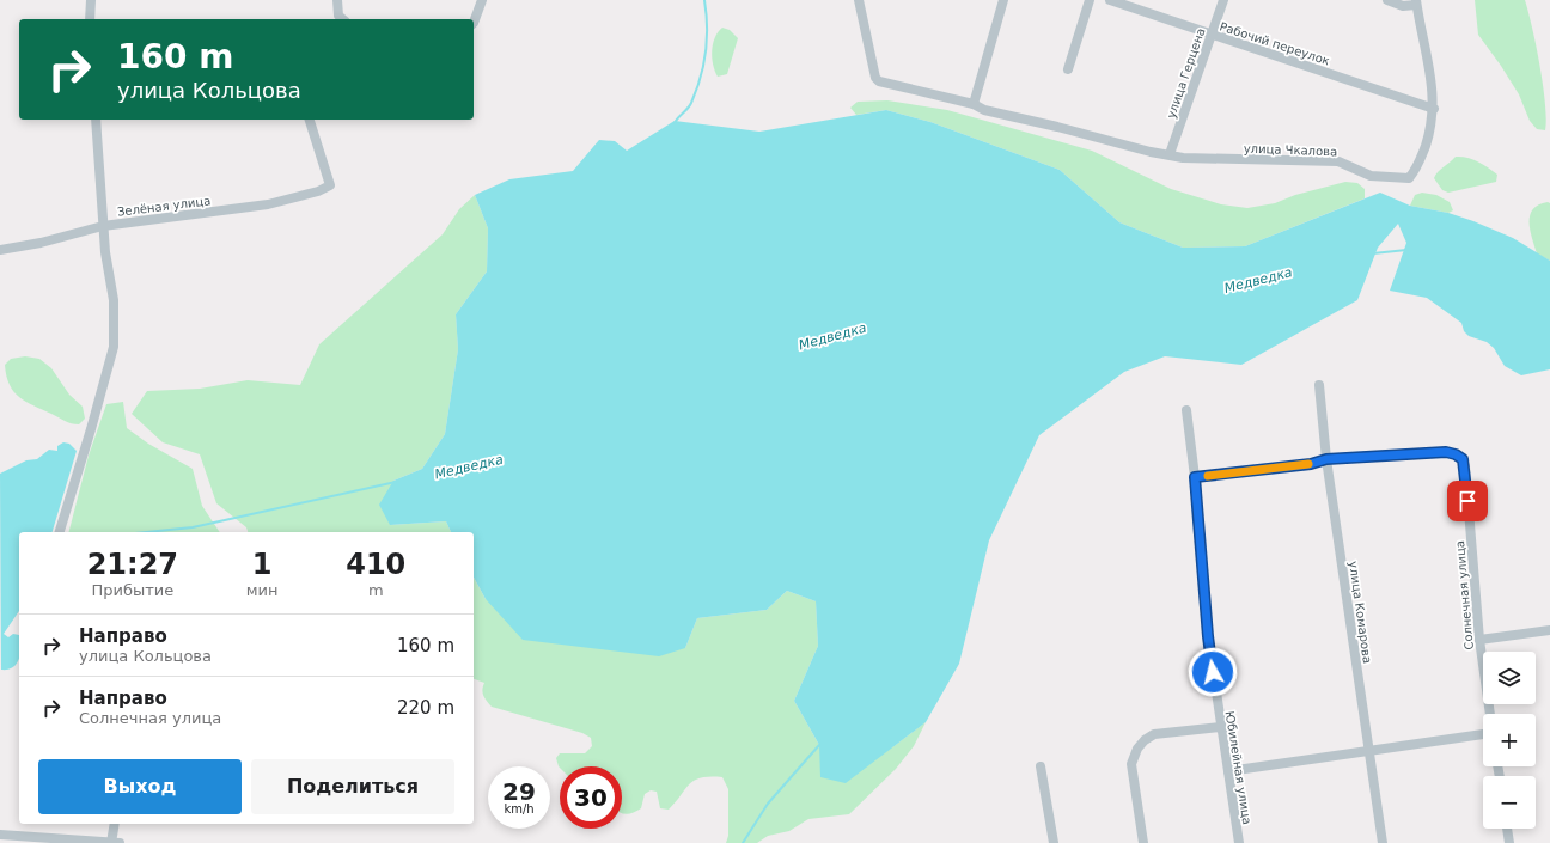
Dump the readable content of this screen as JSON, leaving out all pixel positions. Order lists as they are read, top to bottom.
{
  "streets": {
    "street": [
      "Рабочий переулок",
      "улица Герцена",
      "улица Чкалова",
      "Зелёная улица",
      "Солнечная улица",
      "улица Комарова",
      "Юбилейная улица"
    ]
  },
  "crossings": [
    ["Рабочий переулок", "улица Герцена"],
    ["Рабочий переулок", "улица Чкалова"],
    ["улица Герцена", "улица Чкалова"],
    ["Солнечная улица", "улица Комарова"]
  ],
  "water": ["Медведка"],
  "page": {
    "turn": ["160 m", "улица Кольцова"],
    "eta": [
      "21:27",
      "Прибытие",
      "1",
      "мин",
      "410",
      "m"
    ],
    "list": [
      {
        "name": "Направо",
        "note": "улица Кольцова",
        "value": "160 m"
      },
      {
        "name": "Направо",
        "note": "Солнечная улица",
        "value": "220 m"
      }
    ],
    "map_buttons": ["+", "−"],
    "buttons": ["Выход", "Поделиться"],
    "speed": "29 km/h",
    "limit": "30"
  }
}
